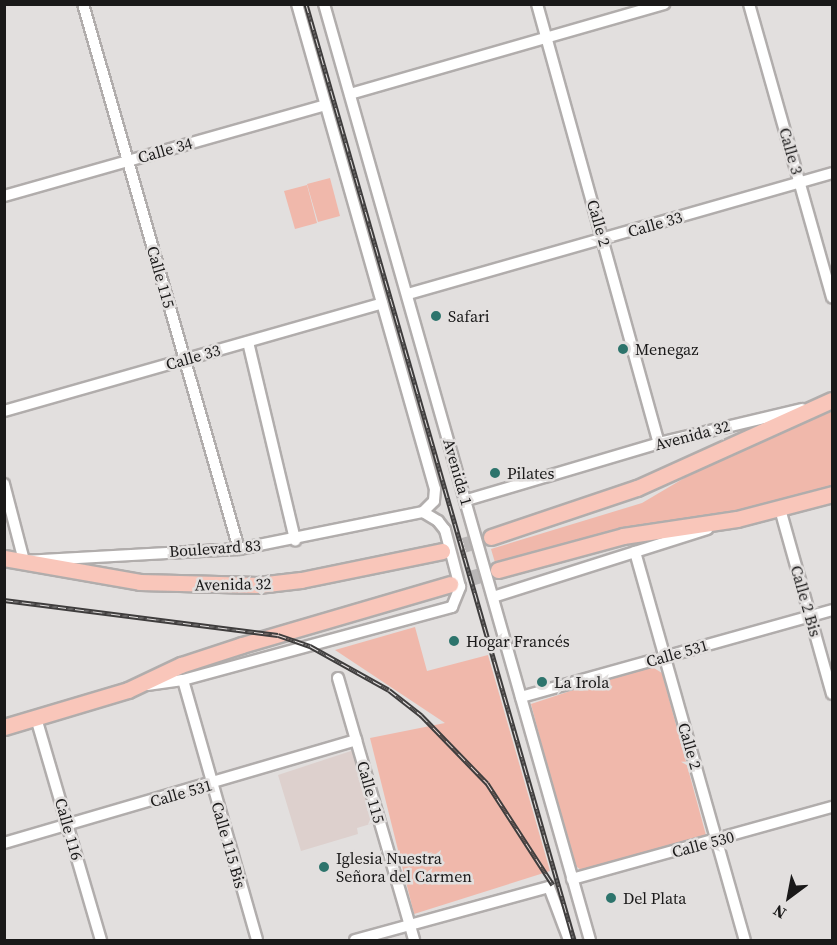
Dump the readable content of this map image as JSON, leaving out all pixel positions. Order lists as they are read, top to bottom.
{
  "streets": {
    "highway": ["Avenida 32", "Boulevard 83"],
    "street": [
      "Calle 34",
      "Calle 3",
      "Calle 2",
      "Calle 33",
      "Calle 115",
      "Avenida 1",
      "Calle 2 Bis",
      "Calle 531",
      "Calle 116",
      "Calle 530",
      "Calle 115 Bis"
    ]
  },
  "crossings": [
    ["Calle 34", "Calle 115"],
    ["Calle 34", "Avenida 1"],
    ["Calle 3", "Calle 33"],
    ["Calle 2", "Calle 33"],
    ["Calle 2", "Avenida 32"],
    ["Calle 2", "Calle 531"],
    ["Calle 2", "Calle 530"],
    ["Calle 33", "Calle 115"],
    ["Calle 33", "Avenida 1"],
    ["Calle 115", "Boulevard 83"],
    ["Calle 115", "Calle 531"],
    ["Avenida 32", "Avenida 1"],
    ["Avenida 32", "Boulevard 83"],
    ["Avenida 1", "Boulevard 83"],
    ["Avenida 1", "Calle 531"],
    ["Avenida 1", "Calle 530"],
    ["Avenida 1", "Calle 115 Bis"],
    ["Calle 2 Bis", "Calle 531"],
    ["Calle 531", "Calle 116"],
    ["Calle 531", "Calle 115 Bis"]
  ],
  "places": [
    "Safari",
    "Menegaz",
    "Pilates",
    "Hogar Francés",
    "La Irola",
    "Iglesia Nuestra Señora del Carmen",
    "Del Plata"
  ],
  "north": "bottom left"
}
